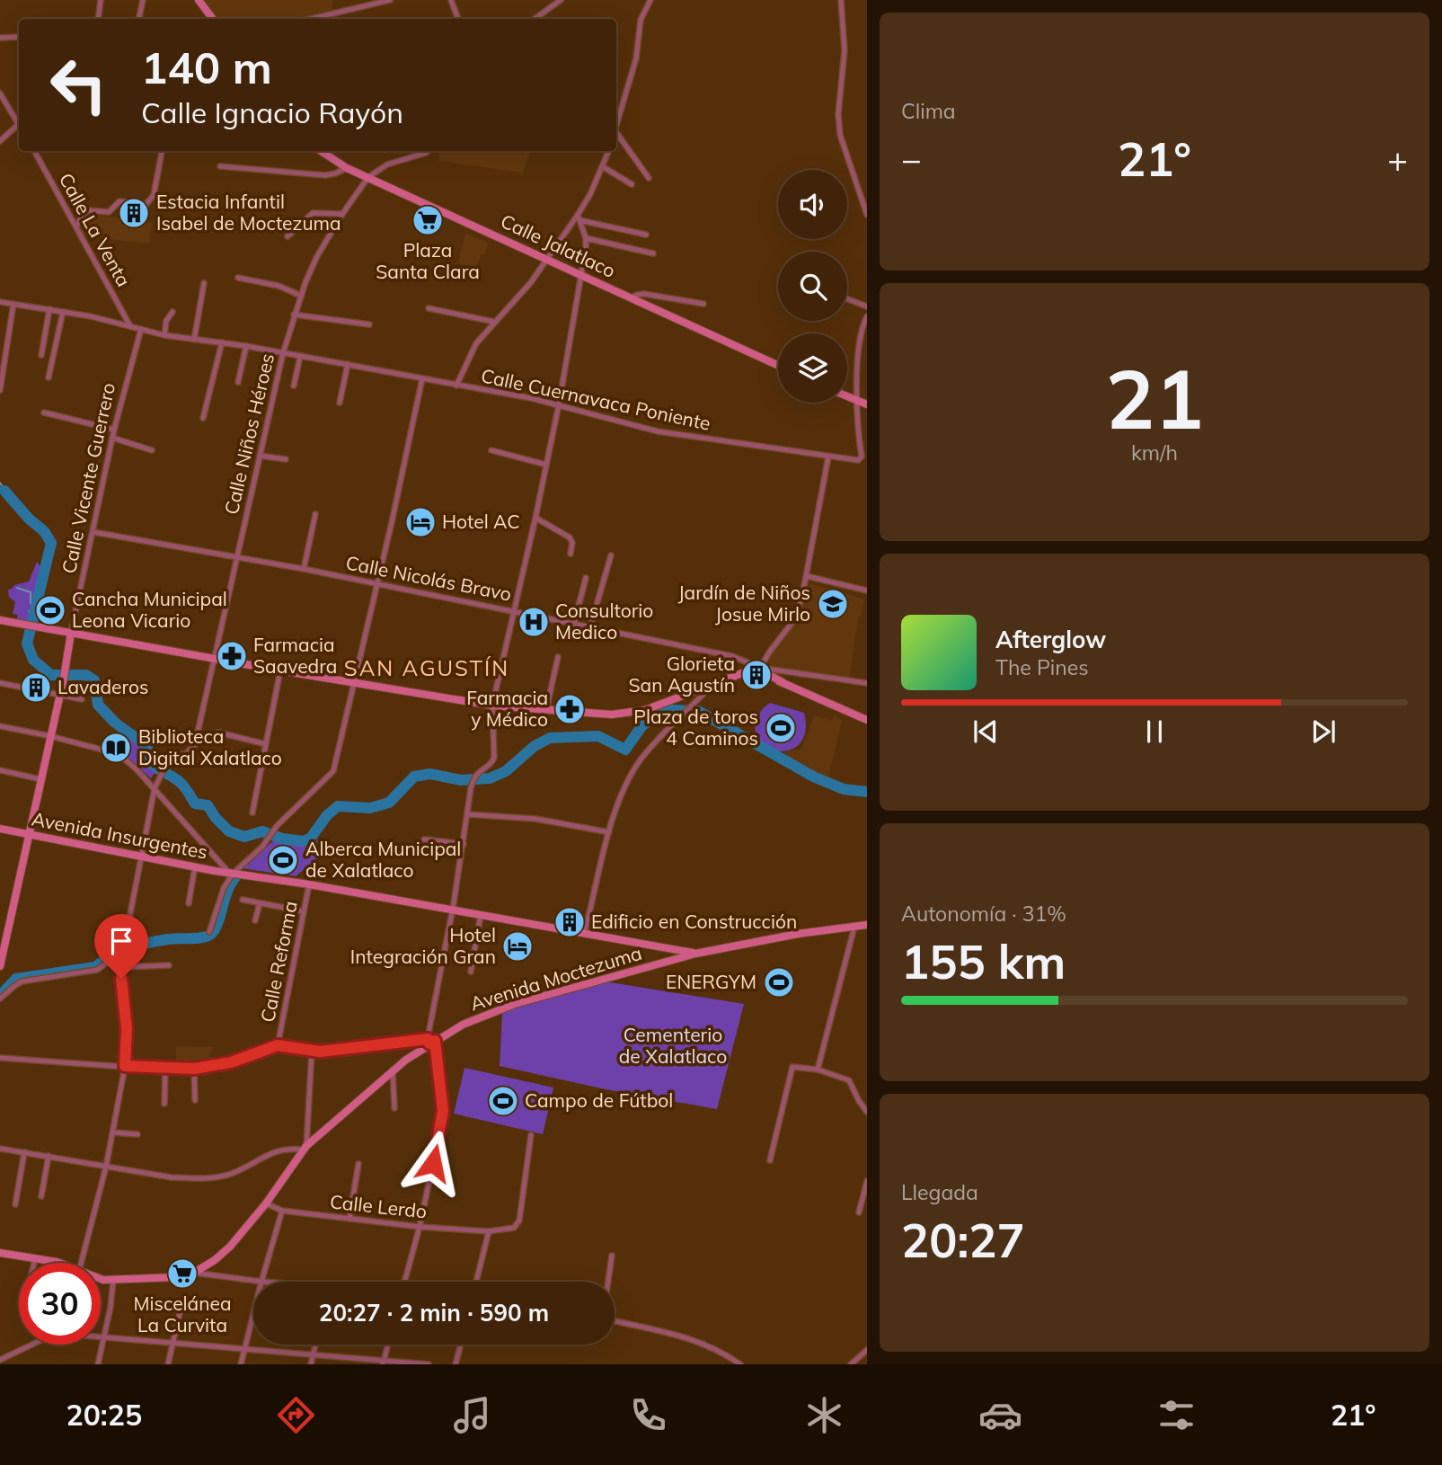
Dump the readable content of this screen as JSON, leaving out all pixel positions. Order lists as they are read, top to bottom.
{
  "streets": {
    "main road": [
      "Calle Jalatlaco",
      "Calle Vicente Guerrero",
      "Avenida Insurgentes",
      "Avenida Moctezuma"
    ],
    "street": [
      "Calle La Venta",
      "Calle Cuernavaca Poniente",
      "Calle Niños Héroes",
      "Calle Nicolás Bravo",
      "Calle Reforma",
      "Calle Lerdo"
    ]
  },
  "crossings": [
    ["Calle La Venta", "Calle Cuernavaca Poniente"],
    ["Calle Jalatlaco", "Calle Niños Héroes"],
    ["Calle Cuernavaca Poniente", "Calle Niños Héroes"],
    ["Calle Cuernavaca Poniente", "Calle Vicente Guerrero"],
    ["Calle Niños Héroes", "Calle Nicolás Bravo"],
    ["Calle Vicente Guerrero", "Calle Nicolás Bravo"],
    ["Calle Vicente Guerrero", "Avenida Insurgentes"],
    ["Avenida Insurgentes", "Calle Reforma"],
    ["Avenida Insurgentes", "Avenida Moctezuma"],
    ["Avenida Moctezuma", "Calle Lerdo"]
  ],
  "districts": ["SAN AGUSTÍN"],
  "parks": ["Cementerio de Xalatlaco"],
  "places": {
    "building": [
      "Estacia Infantil Isabel de Moctezuma",
      "Glorieta San Agustín",
      "Lavaderos",
      "Edificio en Construcción"
    ],
    "supermarket": ["Plaza Santa Clara", "Miscelánea La Curvita"],
    "hotel": ["Hotel AC", "Hotel Integración Gran"],
    "school or university": ["Jardín de Niños Josue Mirlo"],
    "sports": [
      "Cancha Municipal Leona Vicario",
      "Plaza de toros 4 Caminos",
      "Alberca Municipal de Xalatlaco",
      "ENERGYM",
      "Campo de Fútbol"
    ],
    "hospital": ["Consultorio Medico"],
    "pharmacy": ["Farmacia Saavedra", "Farmacia y Médico"],
    "library": ["Biblioteca Digital Xalatlaco"]
  },
  "page": {
    "tile": [
      "Clima",
      ["21", "km/h"],
      ["Autonomía · 31%", "155 km"],
      ["Llegada", "20:27"]
    ],
    "turn": ["140 m", "Calle Ignacio Rayón"],
    "heat": ["−", "21°", "+"],
    "song": ["Afterglow", "The Pines"],
    "limit": "30",
    "trip": "20:27 · 2 min · 590 m",
    "tabs": ["20:25", "21°"]
  }
}
